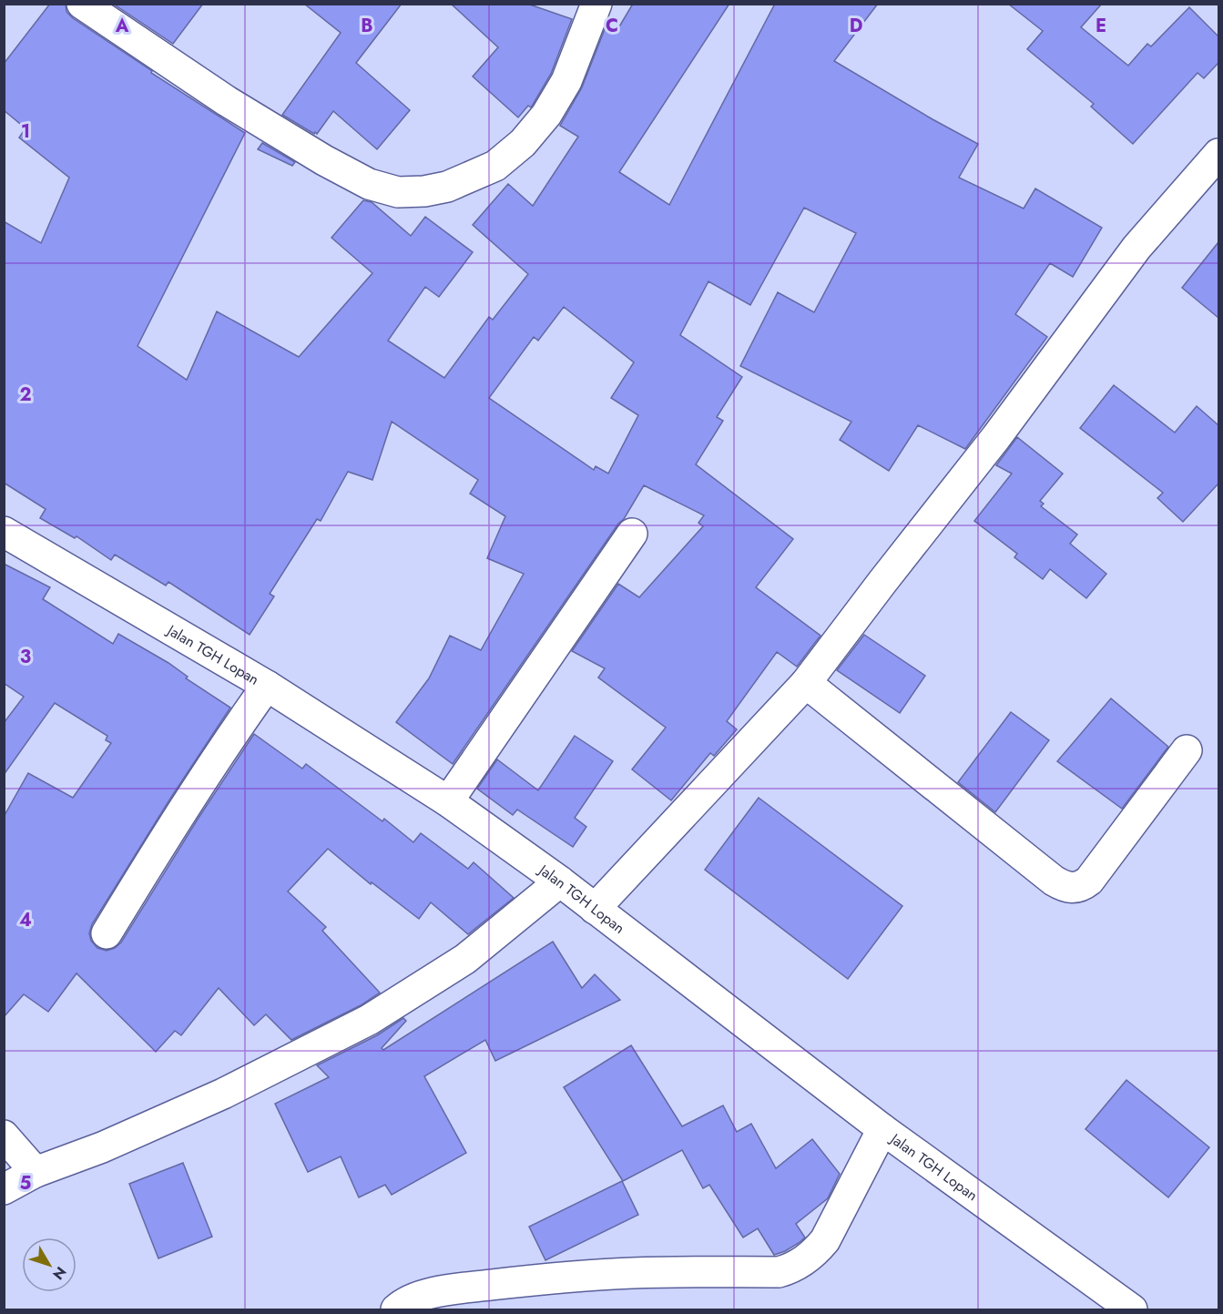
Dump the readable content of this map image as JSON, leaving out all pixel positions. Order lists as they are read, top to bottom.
{
  "streets": {
    "main road": ["Jalan TGH Lopan"]
  },
  "north": "bottom right",
  "grid": {
    "columns": [
      "A",
      "B",
      "C",
      "D",
      "E"
    ],
    "rows": [
      "1",
      "2",
      "3",
      "4",
      "5"
    ]
  }
}
